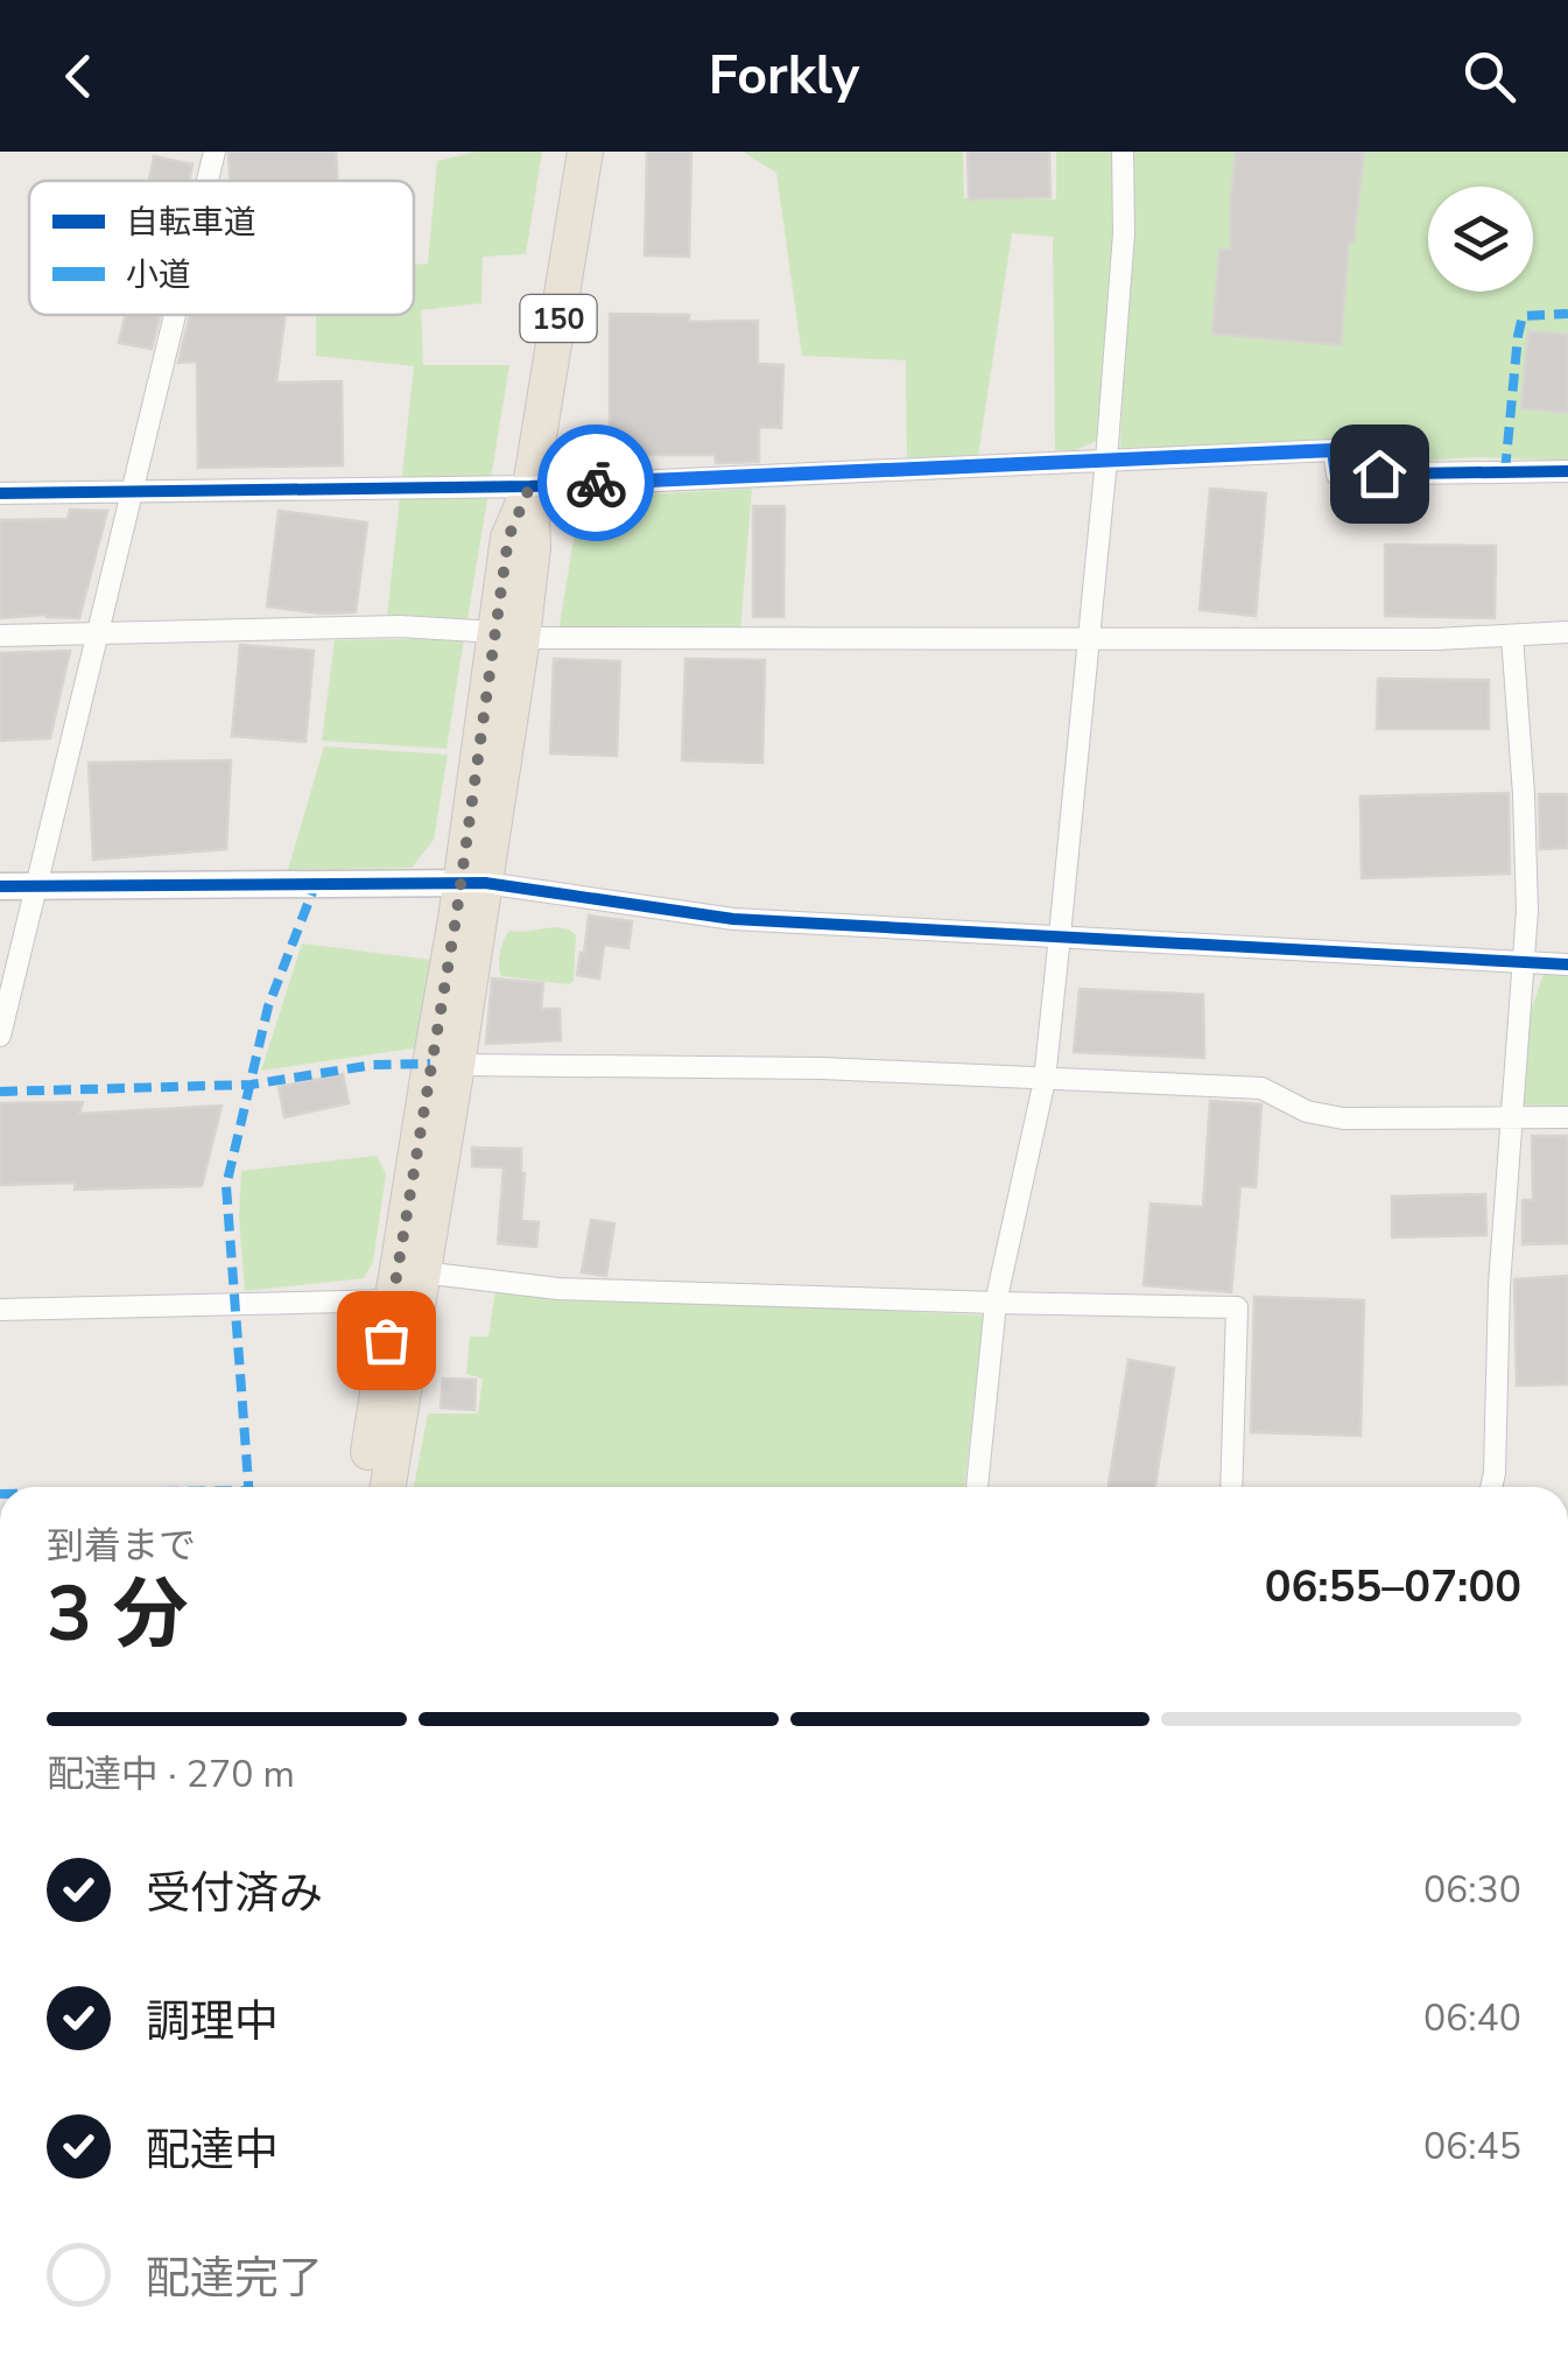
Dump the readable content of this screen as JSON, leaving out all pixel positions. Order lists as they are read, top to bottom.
{
  "streets": {
    "highway": ["150"]
  },
  "legend": ["自転車道", "小道"],
  "page": {
    "header": "Forkly",
    "heading": ["3 分", "到着まで", "06:55–07:00"],
    "bar": "配達中 · 270 m",
    "list": [
      ["受付済み", "06:30"],
      ["調理中", "06:40"],
      ["配達中", "06:45"],
      "配達完了"
    ]
  }
}
